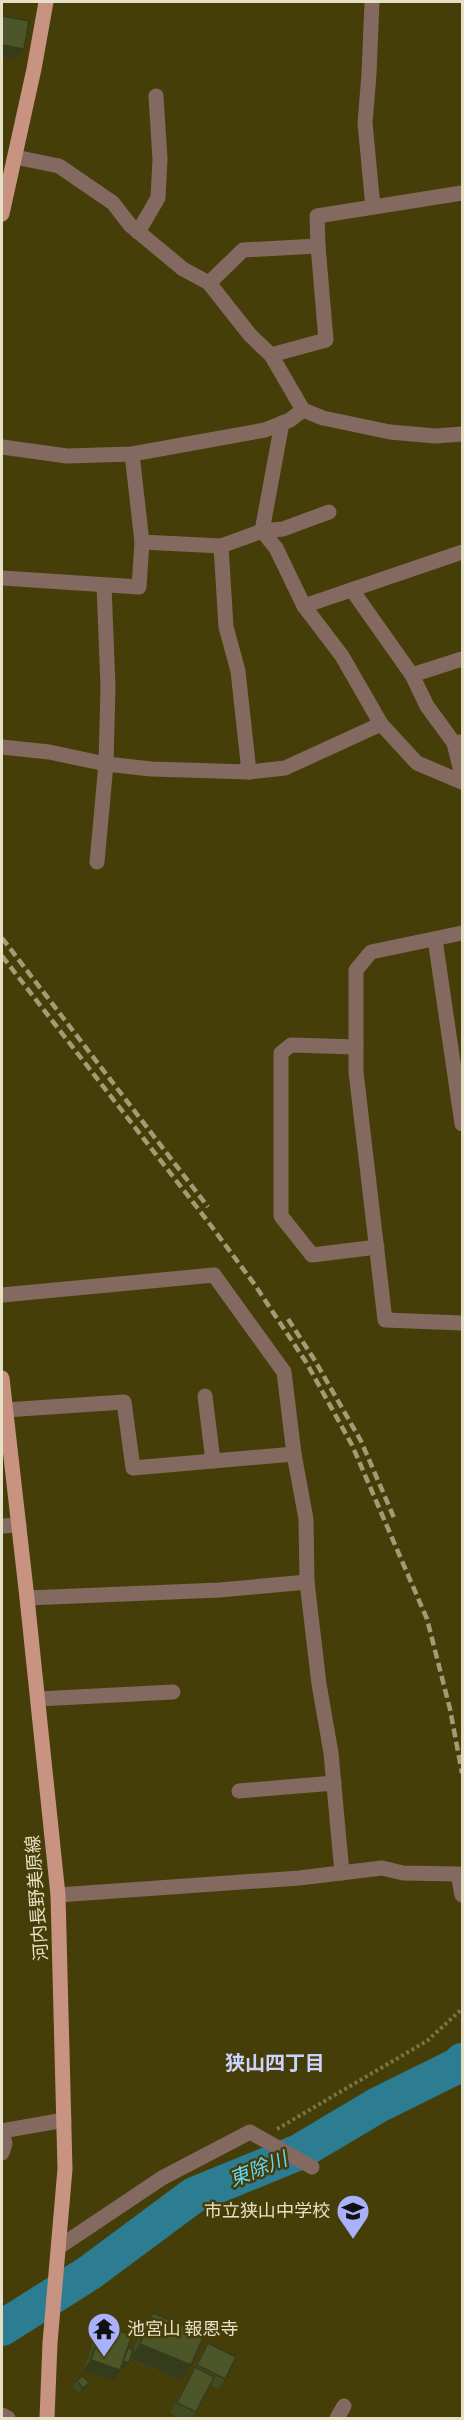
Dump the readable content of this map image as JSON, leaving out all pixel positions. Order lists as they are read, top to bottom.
{
  "streets": {
    "main road": ["河内長野美原線"]
  },
  "districts": ["狭山四丁目"],
  "water": ["東除川"],
  "places": {
    "school or university": ["市立狭山中学校"],
    "temple": ["池宮山 報恩寺"]
  }
}
